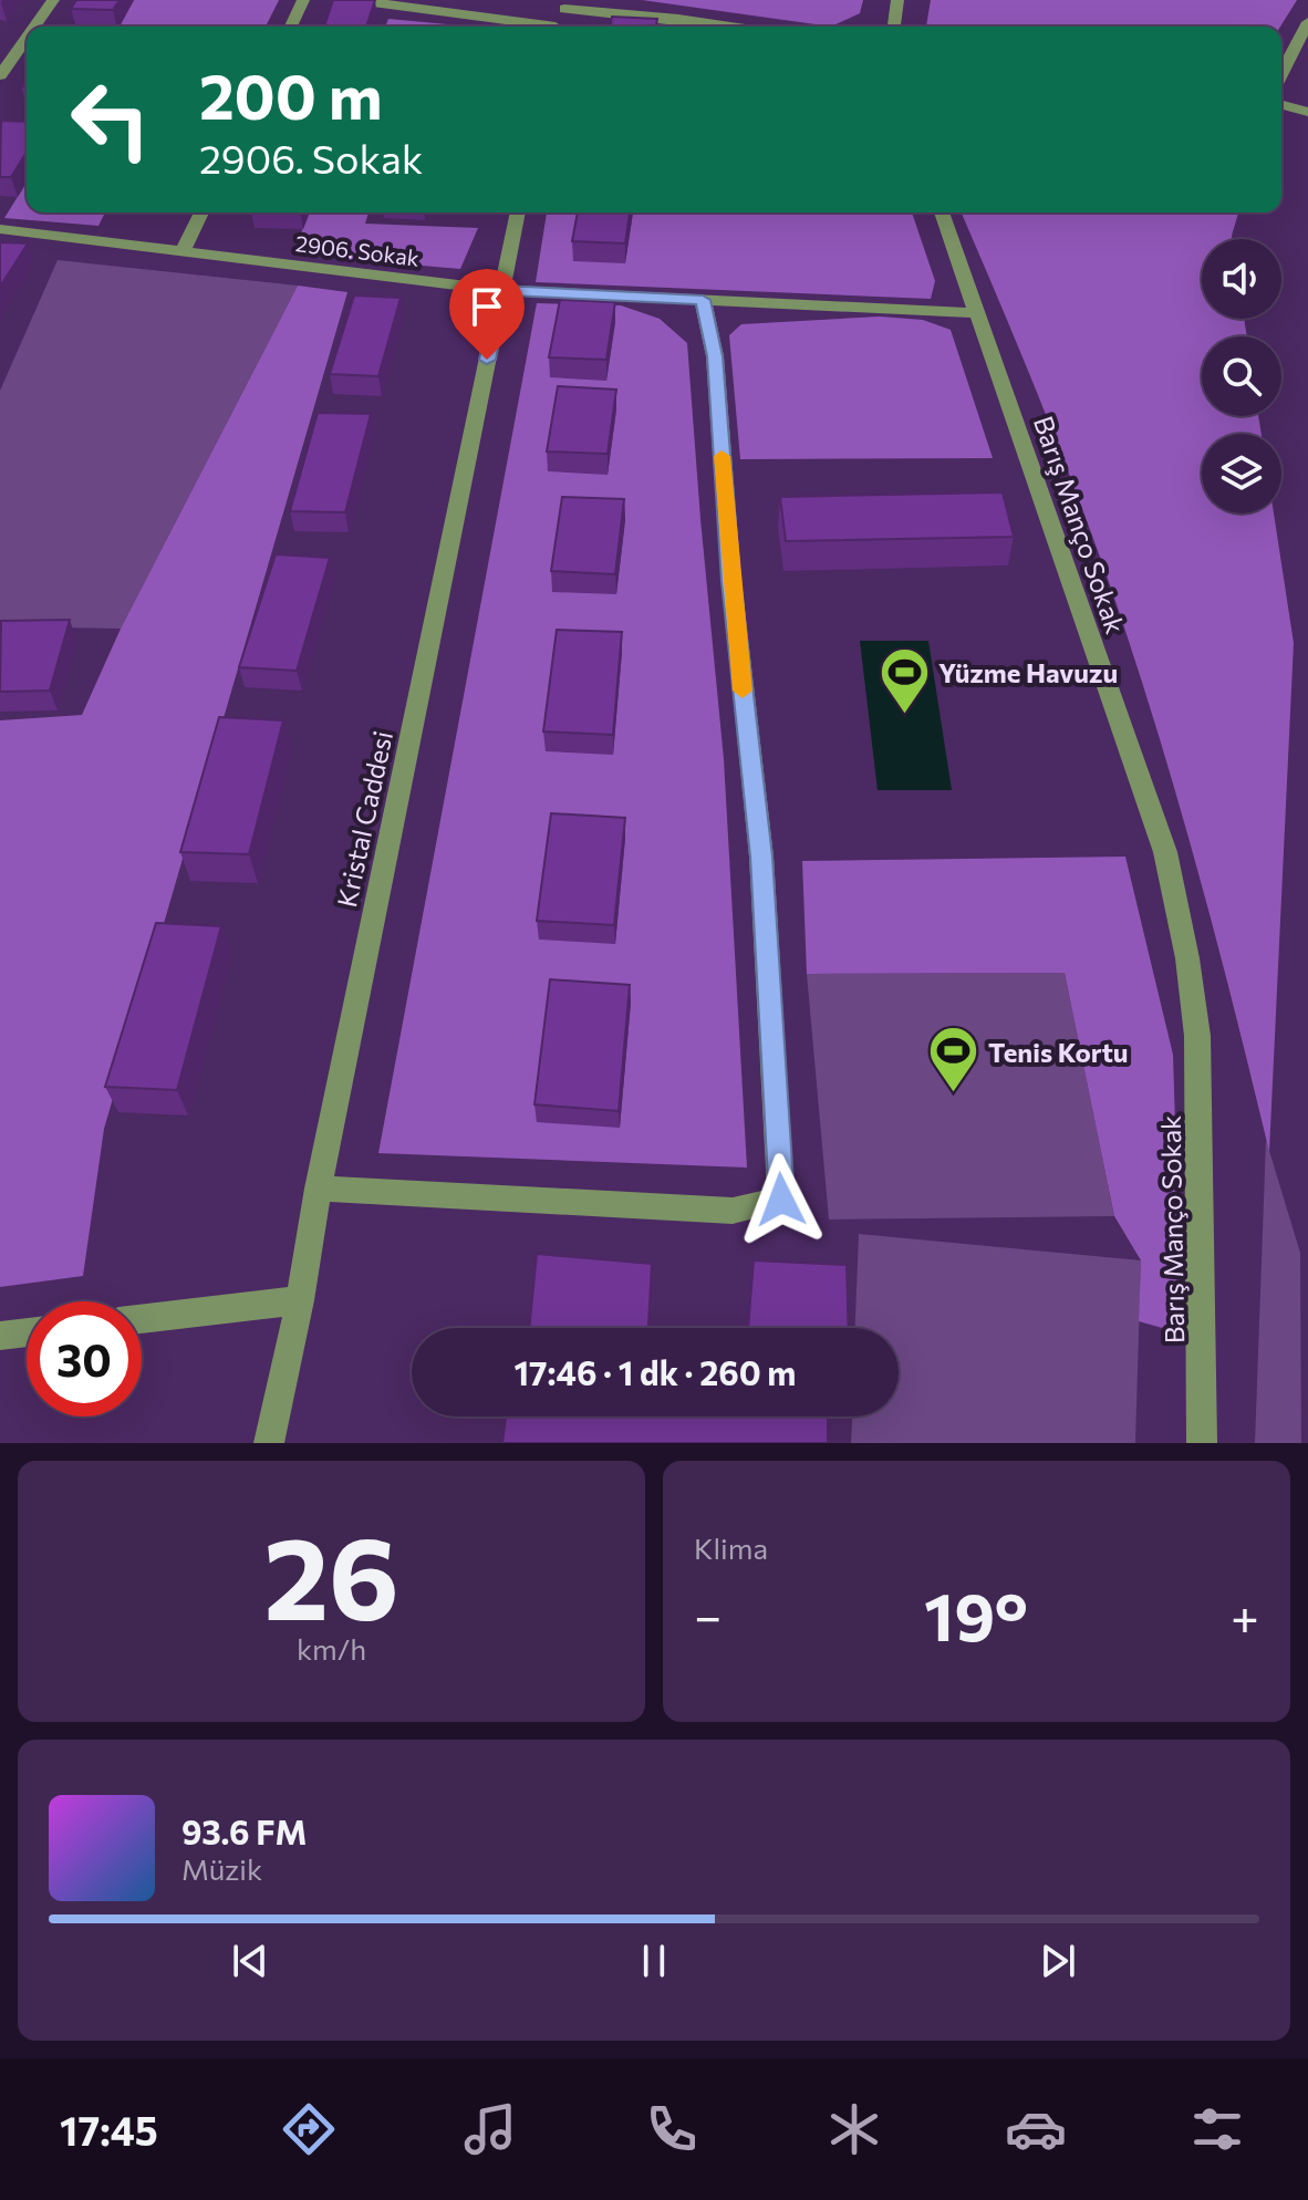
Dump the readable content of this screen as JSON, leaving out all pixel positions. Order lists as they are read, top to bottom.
{
  "streets": {
    "street": ["2906. Sokak", "Barış Manço Sokak", "Kristal Caddesi"]
  },
  "crossings": [
    ["2906. Sokak", "Barış Manço Sokak"],
    ["2906. Sokak", "Kristal Caddesi"]
  ],
  "places": {
    "sports": ["Yüzme Havuzu", "Tenis Kortu"]
  },
  "page": {
    "turn": ["200 m", "2906. Sokak"],
    "limit": "30",
    "trip": "17:46 · 1 dk · 260 m",
    "tile": [
      ["26", "km/h"],
      "Klima"
    ],
    "heat": ["−", "19°", "+"],
    "song": ["93.6 FM", "Müzik"],
    "tabs": "17:45"
  }
}
